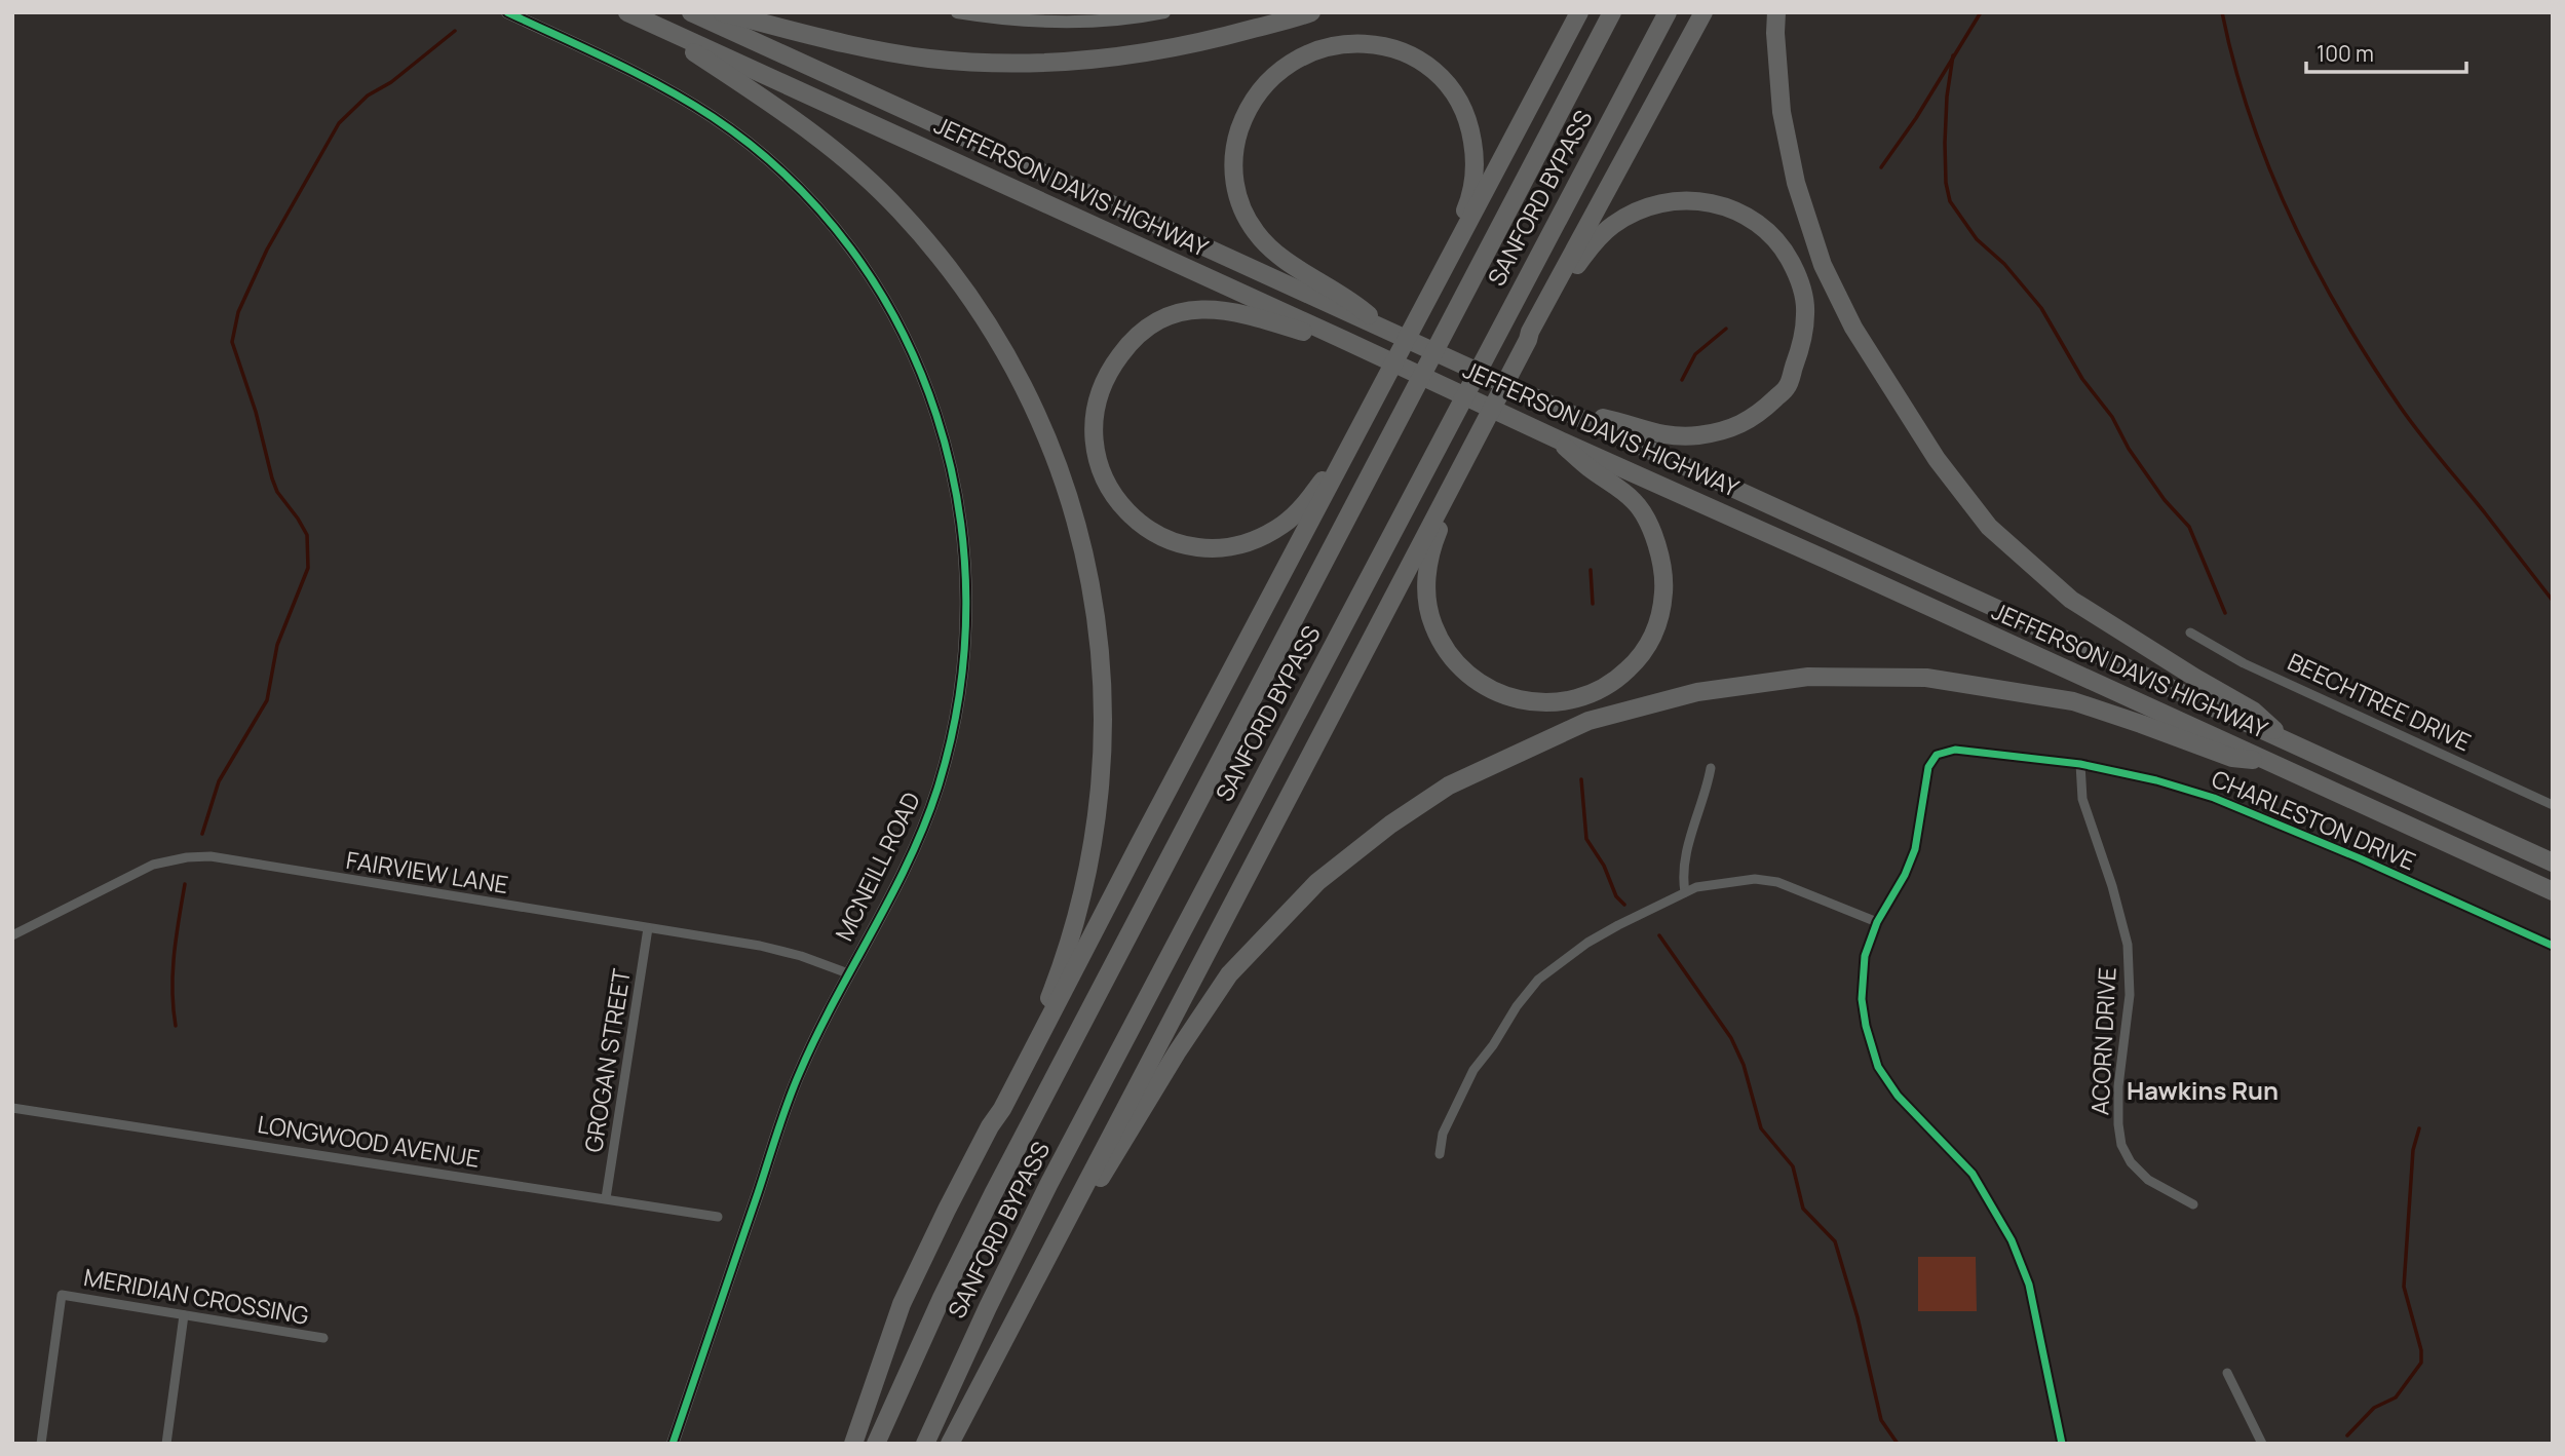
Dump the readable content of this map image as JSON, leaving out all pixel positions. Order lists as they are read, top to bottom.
{
  "streets": {
    "highway": ["JEFFERSON DAVIS HIGHWAY", "SANFORD BYPASS"],
    "street": [
      "BEECHTREE DRIVE",
      "CHARLESTON DRIVE",
      "MCNEILL ROAD",
      "FAIRVIEW LANE",
      "ACORN DRIVE",
      "GROGAN STREET",
      "LONGWOOD AVENUE",
      "MERIDIAN CROSSING"
    ]
  },
  "crossings": [
    ["CHARLESTON DRIVE", "ACORN DRIVE"],
    ["MCNEILL ROAD", "FAIRVIEW LANE"],
    ["FAIRVIEW LANE", "GROGAN STREET"],
    ["GROGAN STREET", "LONGWOOD AVENUE"]
  ],
  "districts": ["Hawkins Run"],
  "scale_bar": "100 m"
}
